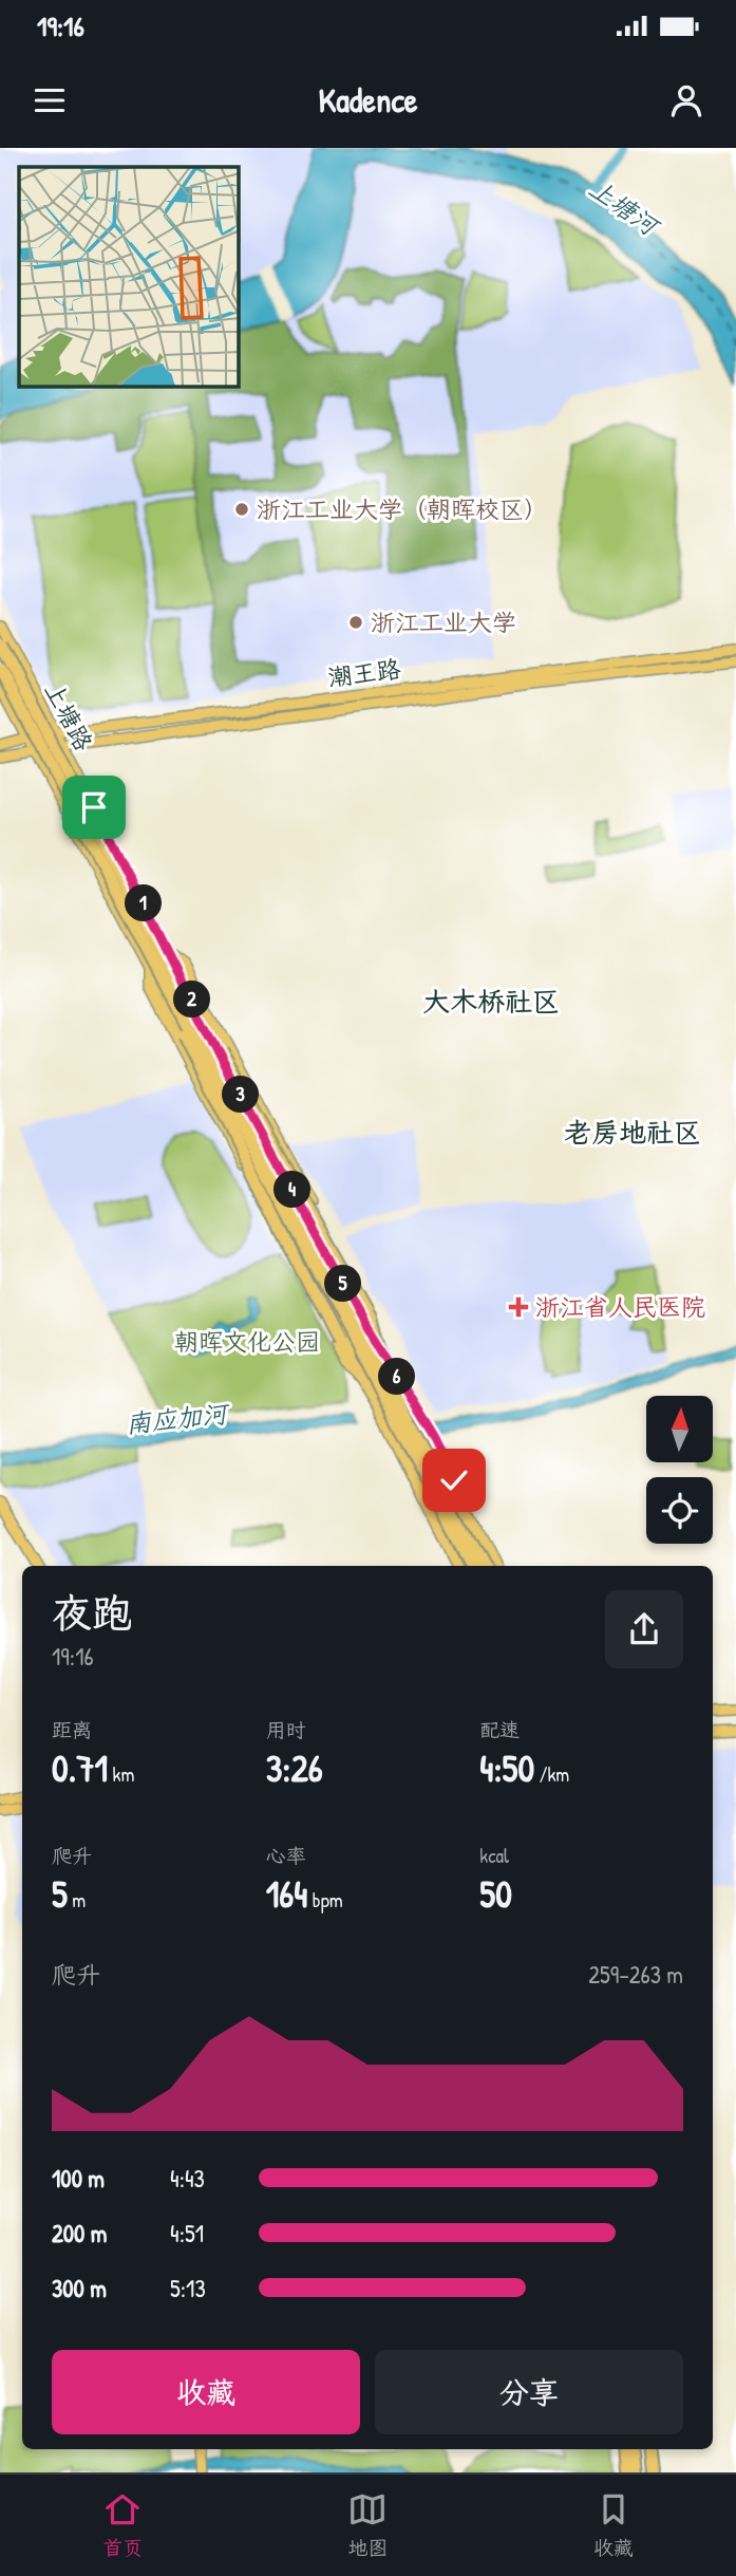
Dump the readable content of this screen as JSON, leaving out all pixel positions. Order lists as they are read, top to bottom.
{
  "streets": {
    "main road": ["潮王路", "上塘路"]
  },
  "crossings": [
    ["潮王路", "上塘路"]
  ],
  "districts": ["大木桥社区", "老房地社区"],
  "water": ["上塘河", "南应加河"],
  "parks": ["朝晖文化公园"],
  "places": {
    "other": ["浙江工业大学（朝晖校区）", "浙江工业大学"],
    "health": ["浙江省人民医院"]
  },
  "north": "top",
  "page": {
    "status": "19:16",
    "header": "Kadence",
    "pins": [
      "1",
      "2",
      "3",
      "4",
      "5",
      "6"
    ],
    "heading": ["夜跑", "19:16"],
    "stats": [
      ["距离", "0.71 km"],
      ["用时", "3:26"],
      ["配速", "4:50 /km"],
      ["爬升", "5 m"],
      ["心率", "164 bpm"],
      ["kcal", "50"]
    ],
    "chart": ["爬升", "259–263 m"],
    "list": [
      {
        "name": "100 m",
        "note": "4:43"
      },
      {
        "name": "200 m",
        "note": "4:51"
      },
      {
        "name": "300 m",
        "note": "5:13"
      }
    ],
    "buttons": ["收藏", "分享"],
    "tabs": ["首页", "地图", "收藏"]
  }
}
